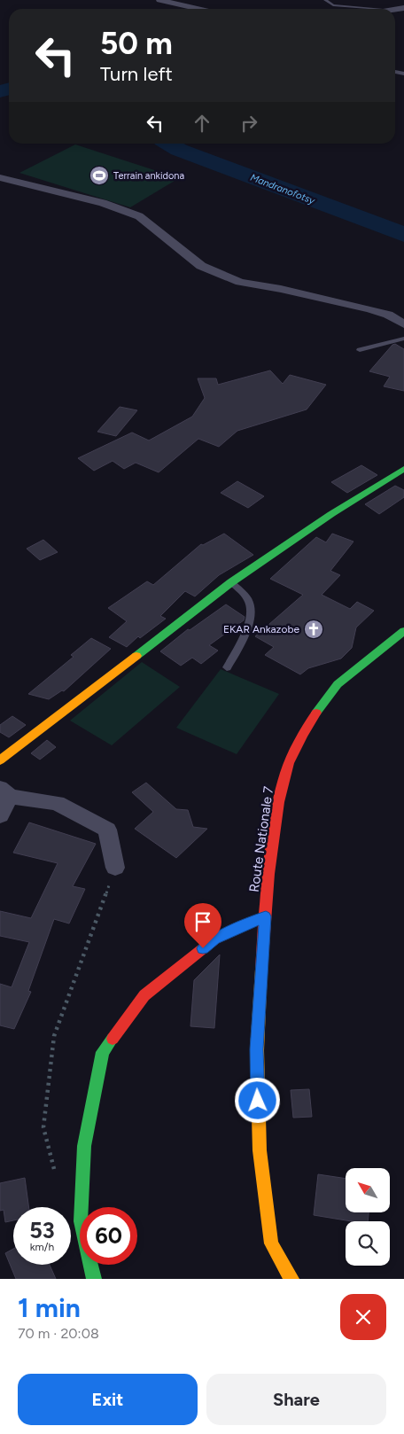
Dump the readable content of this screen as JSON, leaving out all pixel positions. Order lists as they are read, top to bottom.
{
  "streets": {
    "street": ["Route Nationale 7"]
  },
  "water": ["Mandranofotsy"],
  "places": {
    "sports": ["Terrain ankidona"],
    "church": ["EKAR Ankazobe"]
  },
  "north": "top left",
  "page": {
    "turn": ["50 m", "Turn left"],
    "speed": "53 km/h",
    "limit": "60",
    "heading": ["1 min", "70 m · 20:08"],
    "buttons": ["Exit", "Share"]
  }
}
